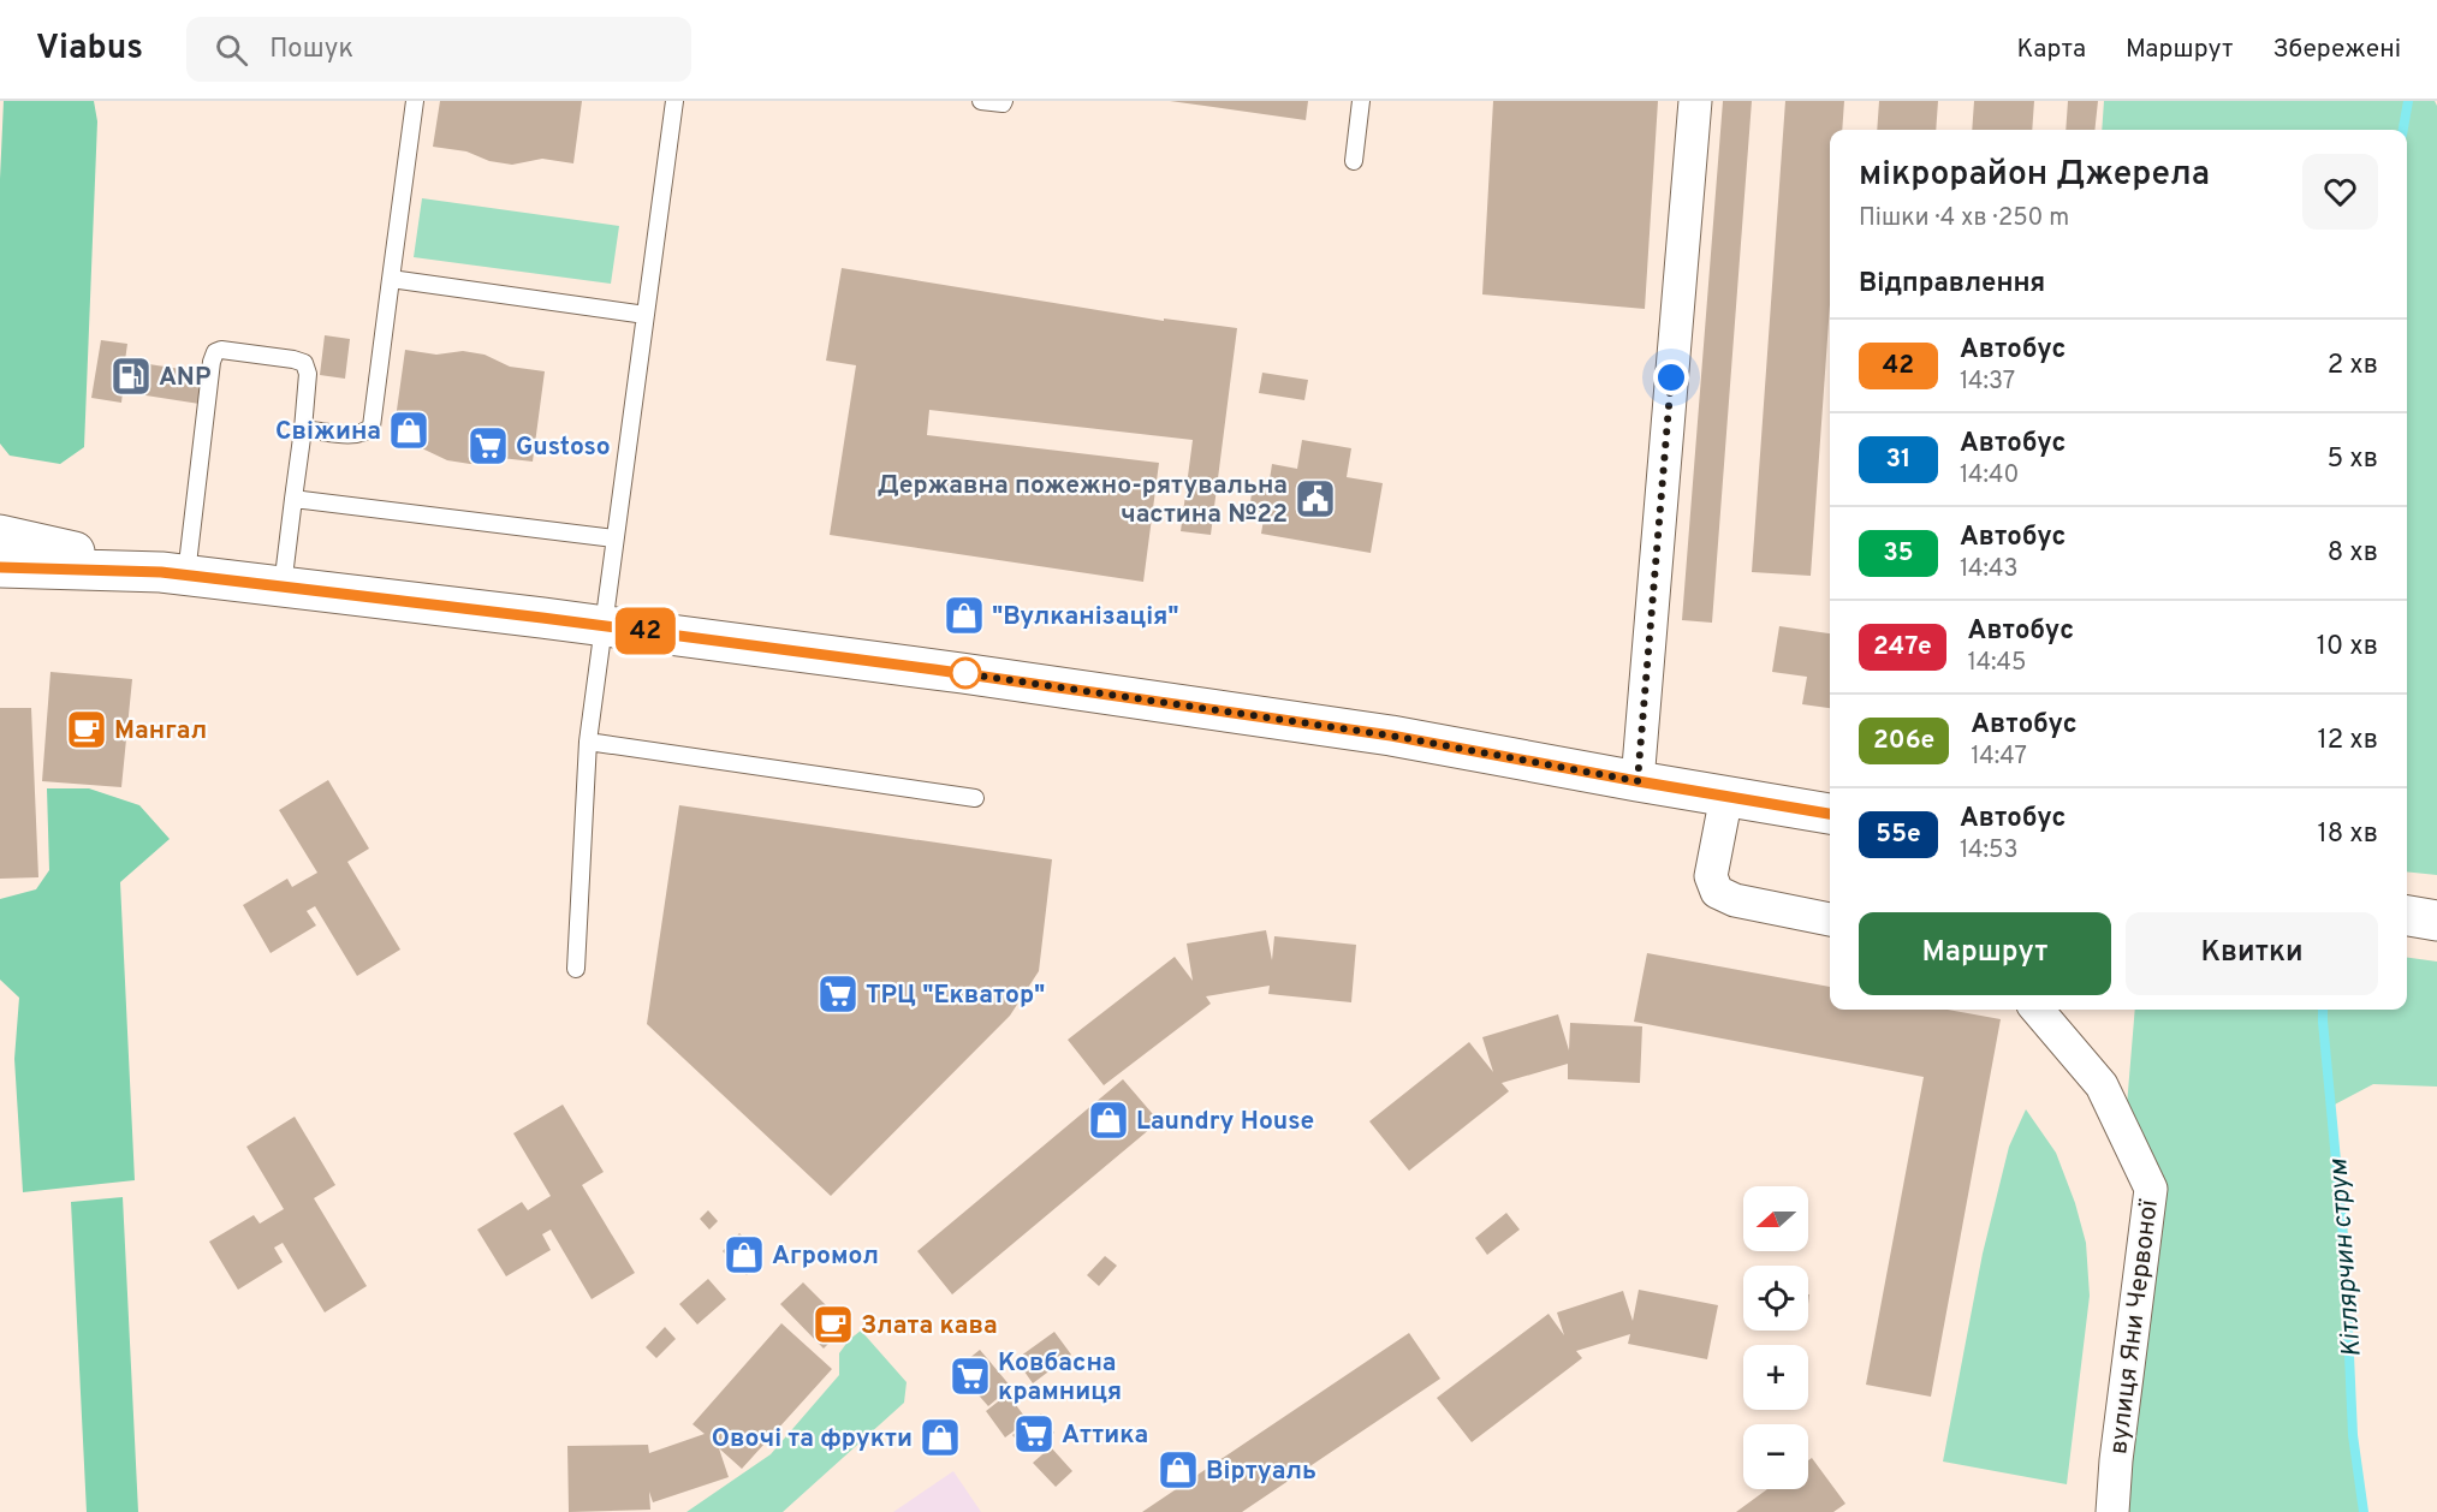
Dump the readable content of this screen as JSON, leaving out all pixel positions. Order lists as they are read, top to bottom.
{
  "streets": {
    "street": ["вулиця Яни Червоної"]
  },
  "water": ["Кітлярчин струм"],
  "places": {
    "fuel station": ["ANP"],
    "shop": [
      "Свіжина",
      "\"Вулканізація\"",
      "Laundry House",
      "Агромол",
      "Овочі та фрукти",
      "Віртуаль"
    ],
    "supermarket": [
      "Gustoso",
      "ТРЦ \"Екватор\"",
      "Ковбасна крамниця",
      "Аттика"
    ],
    "public building": ["Державна пожежно-рятувальна частина №22"],
    "cafe": ["Мангал", "Злата кава"]
  },
  "lines": ["bus line 42"],
  "north": "left",
  "page": {
    "header": "Viabus",
    "search": "Пошук",
    "nav": ["Карта", "Маршрут", "Збережені"],
    "on_map": "42",
    "heading": [
      ["мікрорайон Джерела", "Пішки · 4 хв · 250 m"],
      "Відправлення"
    ],
    "list": [
      {
        "mark": "42",
        "name": "Автобус",
        "note": "14:37",
        "value": "2 хв"
      },
      {
        "mark": "31",
        "name": "Автобус",
        "note": "14:40",
        "value": "5 хв"
      },
      {
        "mark": "35",
        "name": "Автобус",
        "note": "14:43",
        "value": "8 хв"
      },
      {
        "mark": "247е",
        "name": "Автобус",
        "note": "14:45",
        "value": "10 хв"
      },
      {
        "mark": "206е",
        "name": "Автобус",
        "note": "14:47",
        "value": "12 хв"
      },
      {
        "mark": "55е",
        "name": "Автобус",
        "note": "14:53",
        "value": "18 хв"
      }
    ],
    "buttons": ["Маршрут", "Квитки"],
    "map_buttons": ["+", "−"]
  }
}
